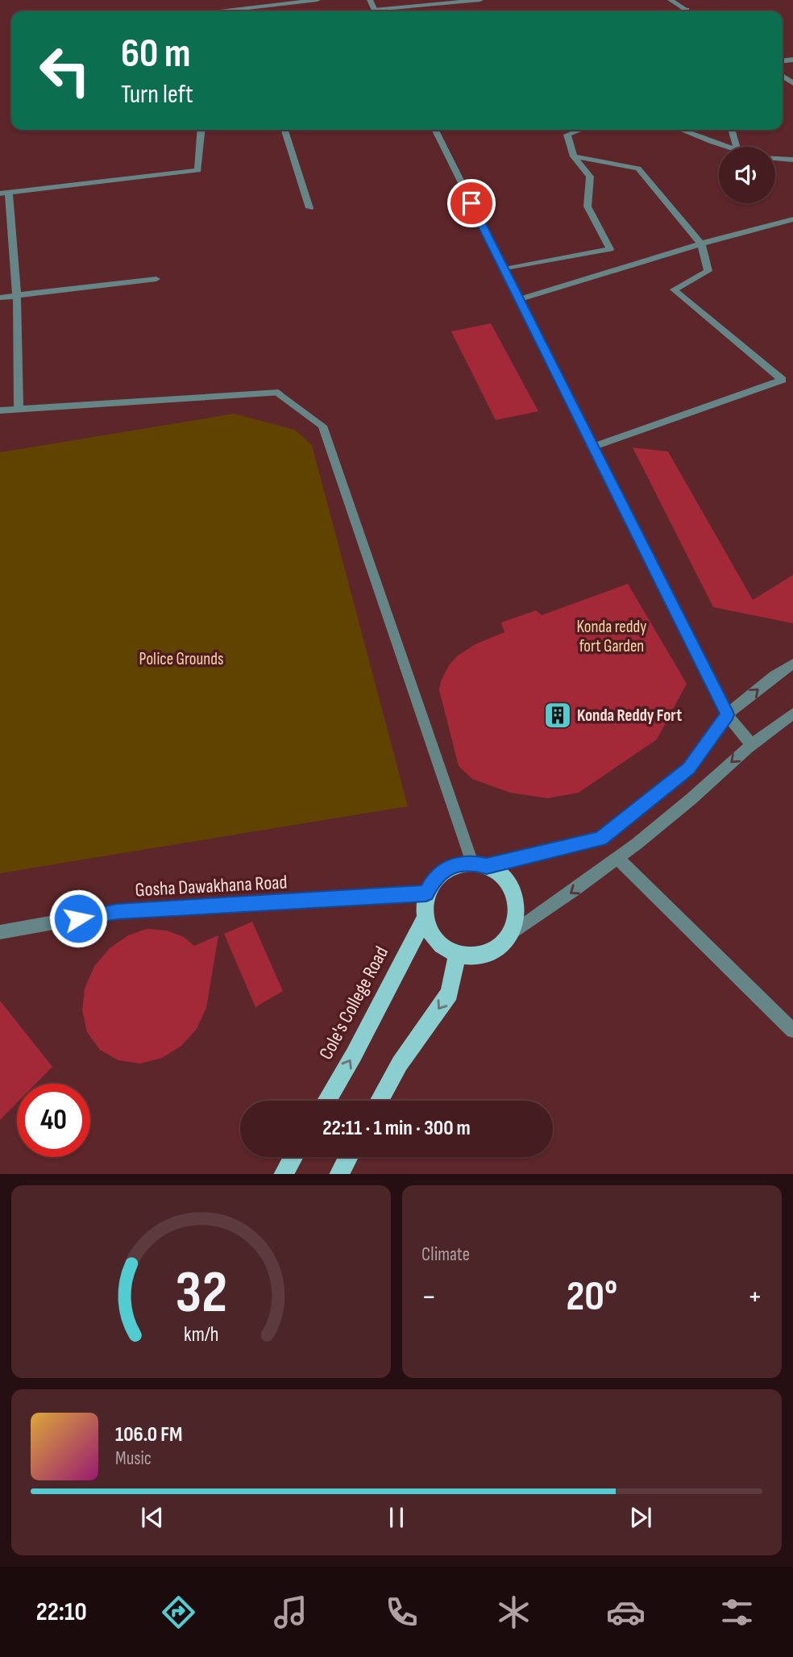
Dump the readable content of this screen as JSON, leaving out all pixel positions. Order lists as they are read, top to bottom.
{
  "streets": {
    "main road": ["Cole's College Road"],
    "street": ["Gosha Dawakhana Road"]
  },
  "crossings": [
    ["Gosha Dawakhana Road", "Cole's College Road"]
  ],
  "parks": ["Konda reddy fort Garden", "Police Grounds"],
  "places": {
    "building": ["Konda Reddy Fort"]
  },
  "page": {
    "turn": ["60 m", "Turn left"],
    "limit": "40",
    "trip": "22:11 · 1 min · 300 m",
    "tile": "Climate",
    "heat": ["−", "20°", "+"],
    "song": ["106.0 FM", "Music"],
    "tabs": "22:10",
    "gauge": ["32", "km/h"]
  }
}
